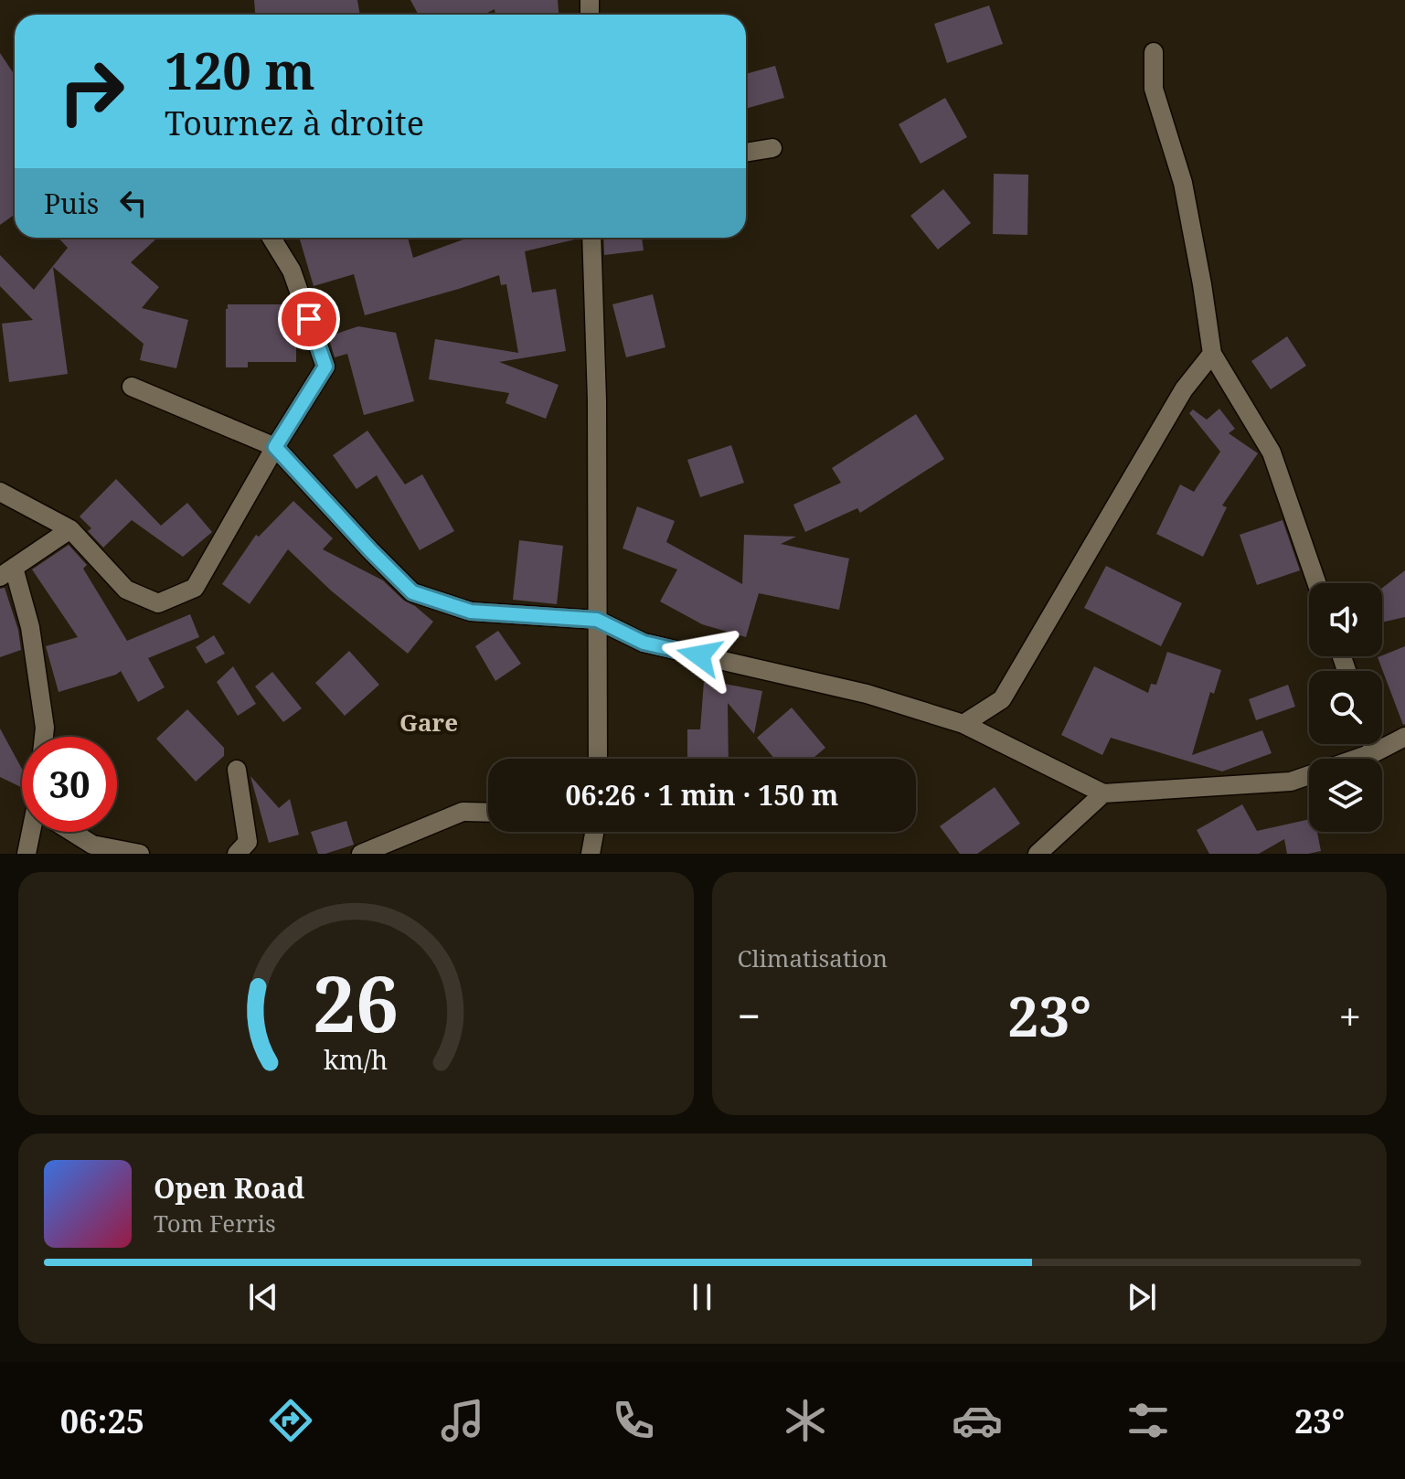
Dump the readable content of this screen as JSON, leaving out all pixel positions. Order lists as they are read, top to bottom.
{
  "districts": ["Gare"],
  "page": {
    "turn": ["120 m", "Tournez à droite"],
    "then": "Puis",
    "limit": "30",
    "trip": "06:26 · 1 min · 150 m",
    "tile": "Climatisation",
    "heat": ["−", "23°", "+"],
    "song": ["Open Road", "Tom Ferris"],
    "tabs": ["06:25", "23°"],
    "gauge": ["26", "km/h"]
  }
}
